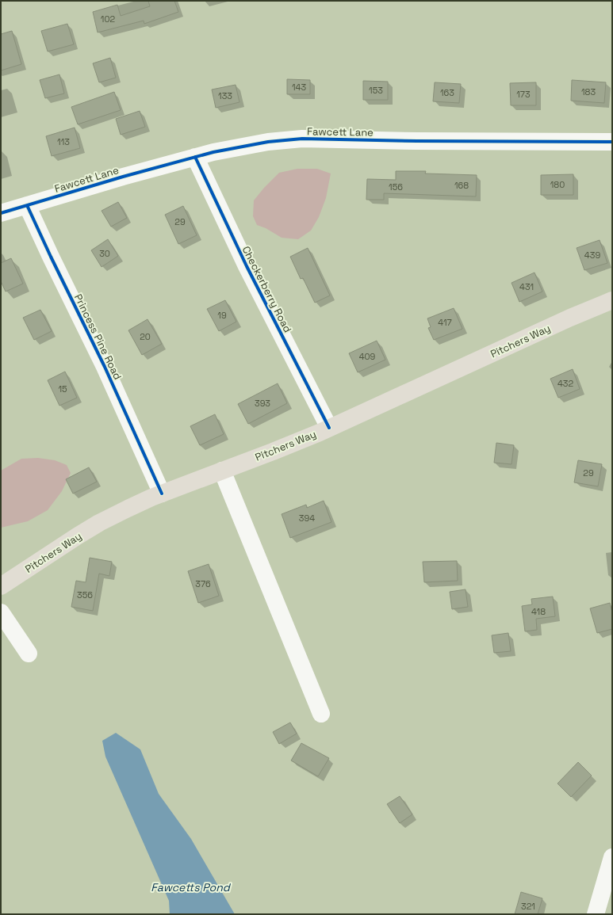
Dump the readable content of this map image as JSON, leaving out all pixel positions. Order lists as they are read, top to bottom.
{
  "streets": {
    "main road": ["Pitchers Way"],
    "street": ["Fawcett Lane", "Checkerberry Road", "Princess Pine Road"]
  },
  "crossings": [
    ["Fawcett Lane", "Checkerberry Road"],
    ["Fawcett Lane", "Princess Pine Road"],
    ["Checkerberry Road", "Pitchers Way"],
    ["Princess Pine Road", "Pitchers Way"]
  ],
  "water": ["Fawcetts Pond"],
  "house_numbers": [
    "102",
    "143",
    "153",
    "183",
    "163",
    "173",
    "133",
    "113",
    "180",
    "168",
    "156",
    "29",
    "30",
    "439",
    "431",
    "19",
    "417",
    "20",
    "409",
    "432",
    "15",
    "393",
    "29",
    "394",
    "376",
    "356",
    "418",
    "321"
  ]
}
